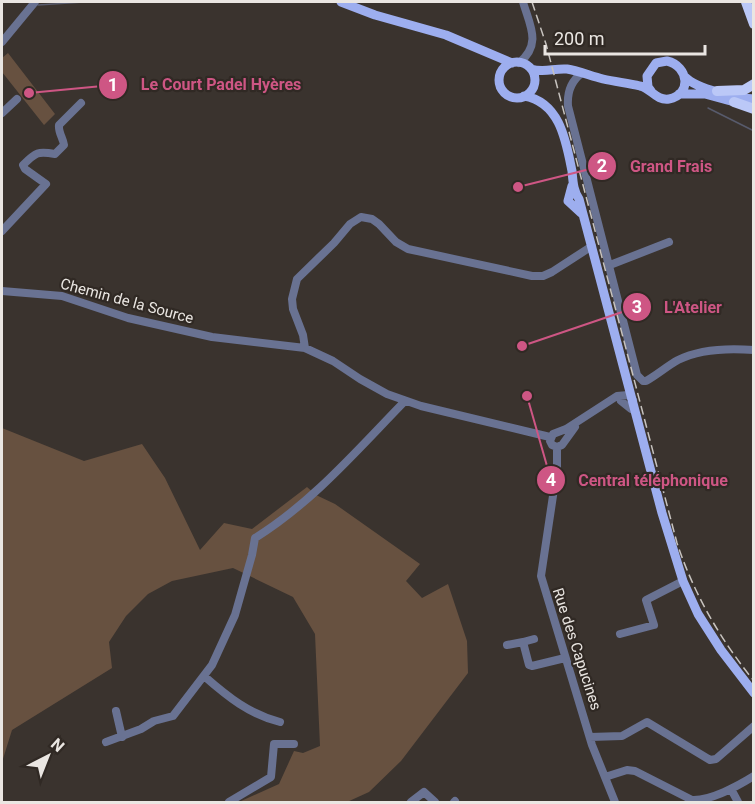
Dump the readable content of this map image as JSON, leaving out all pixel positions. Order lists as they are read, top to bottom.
{
  "streets": {
    "street": ["Chemin de la Source", "Rue des Capucines"]
  },
  "crossings": [
    ["Chemin de la Source", "Rue des Capucines"]
  ],
  "places": [
    "Le Court Padel Hyères",
    "Grand Frais",
    "L'Atelier",
    "Central téléphonique"
  ],
  "scale_bar": "200 m",
  "north": "top right"
}
